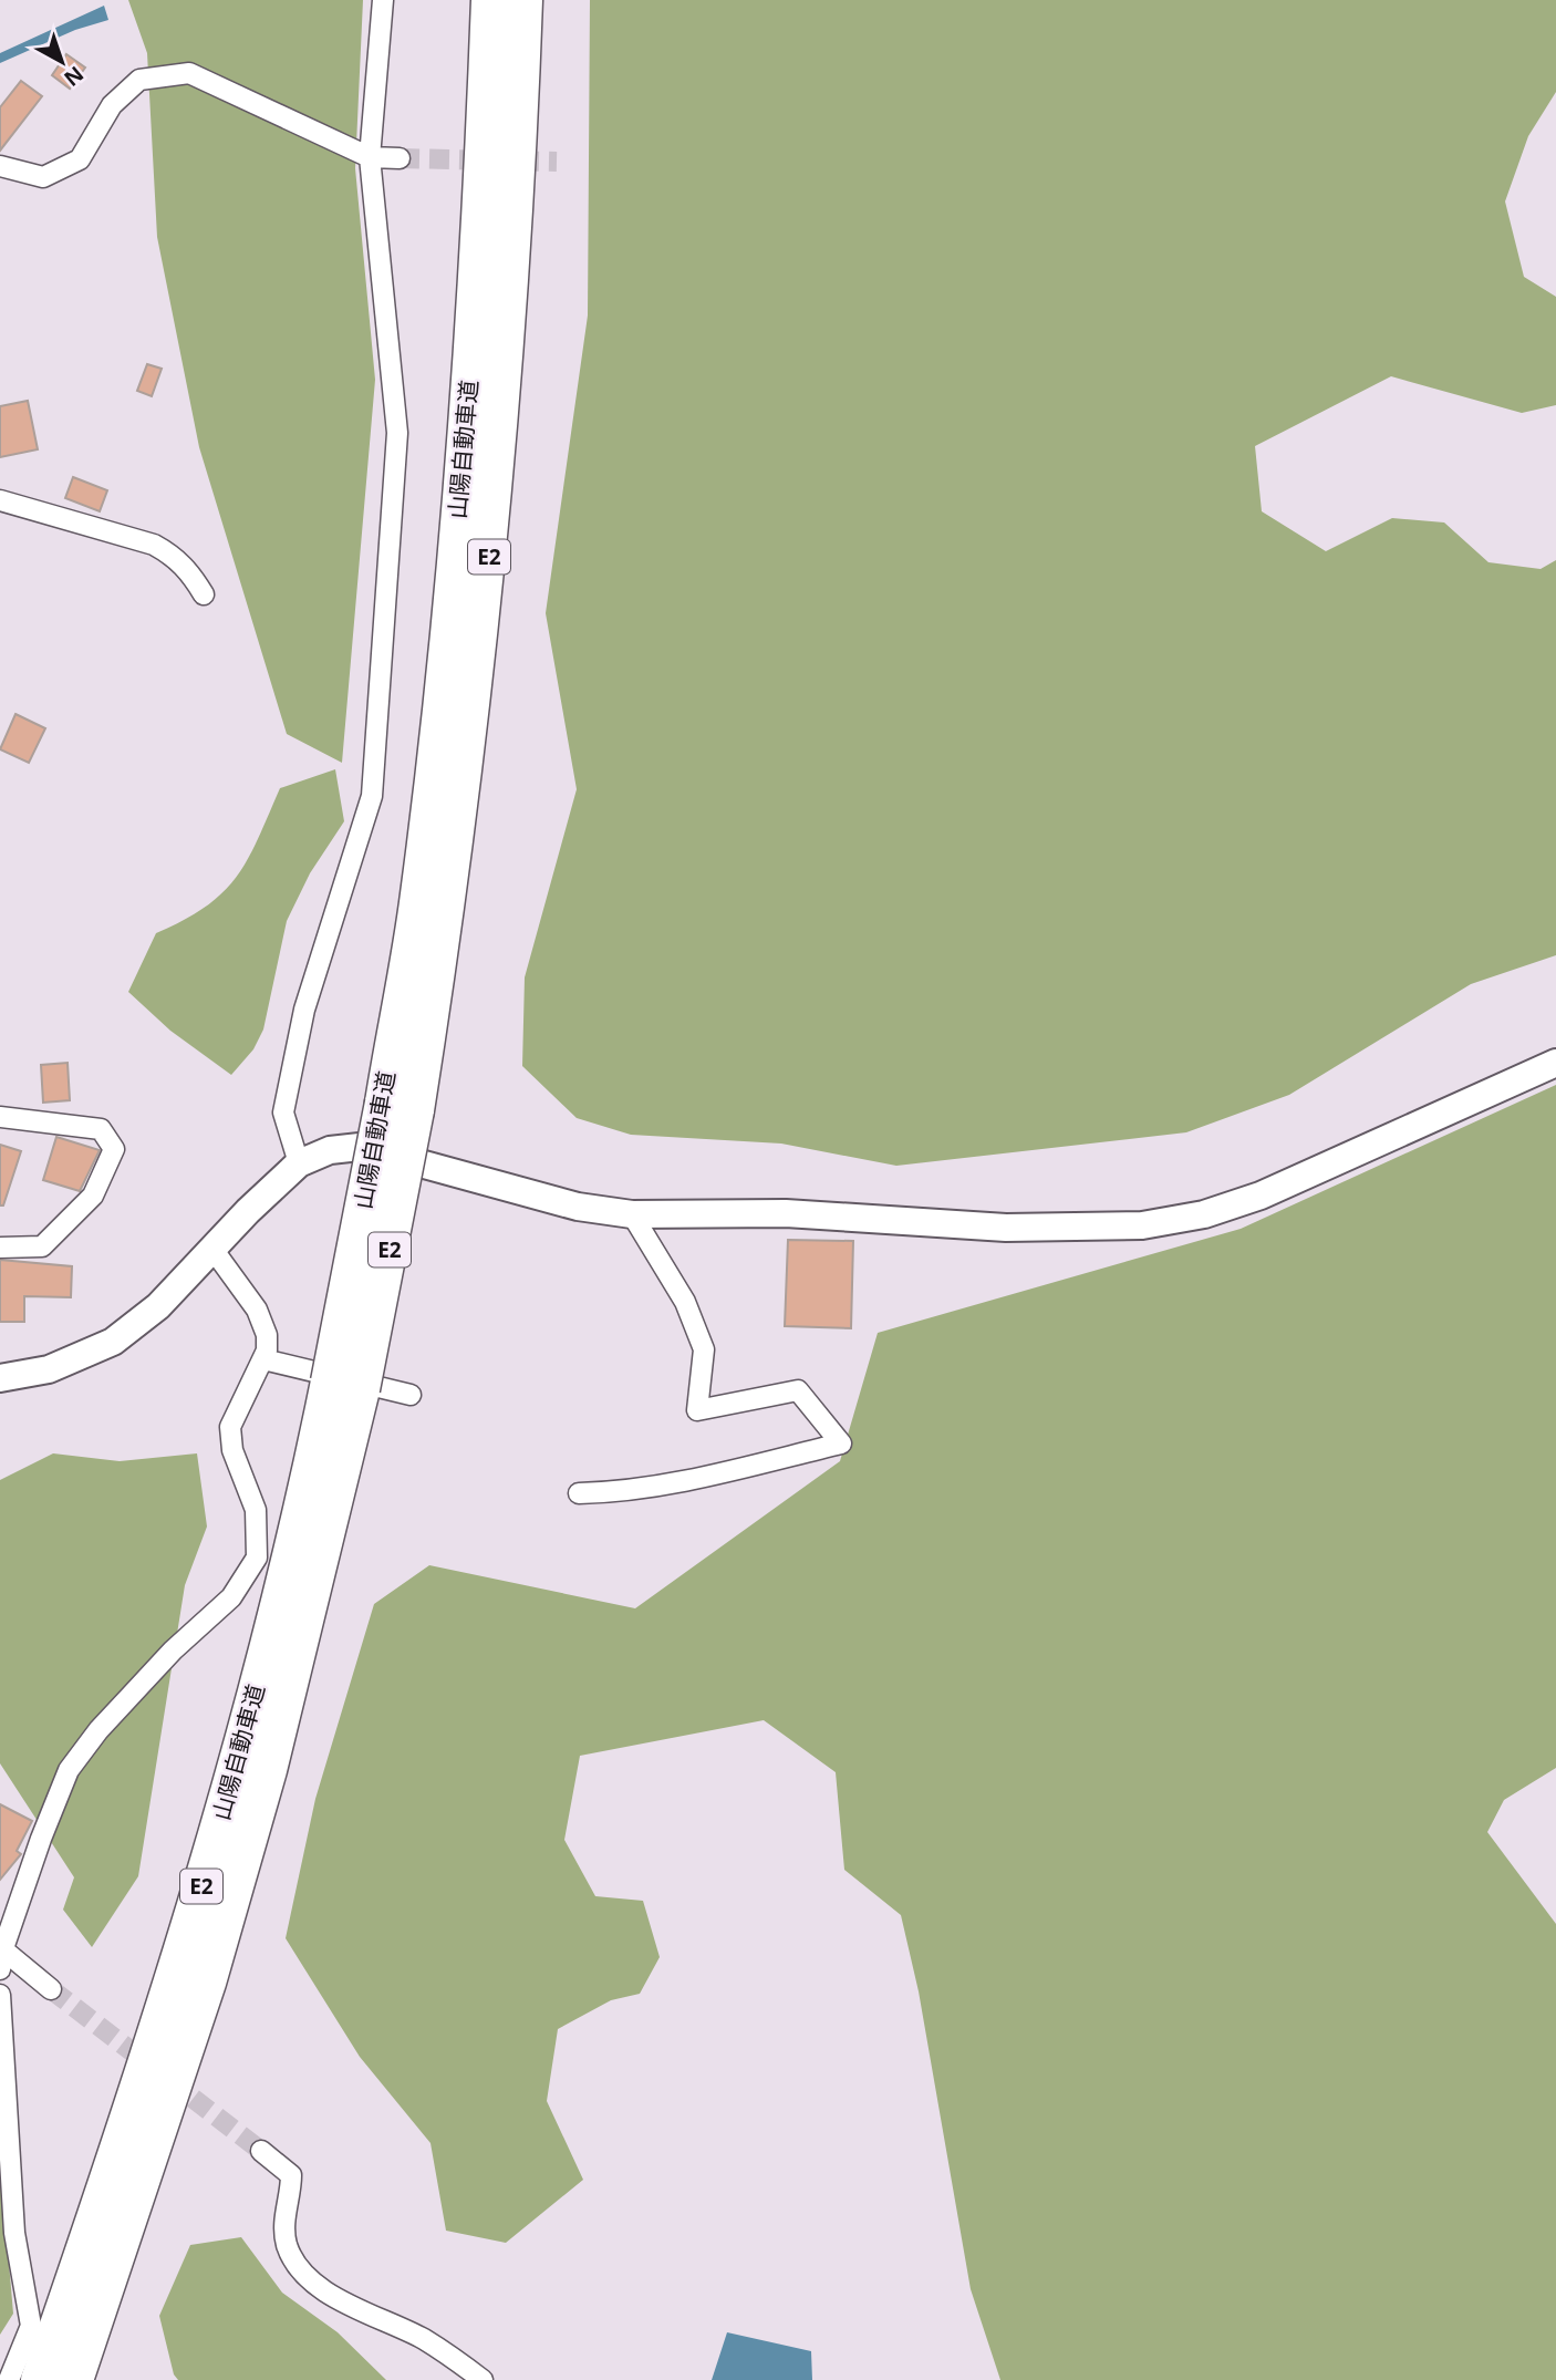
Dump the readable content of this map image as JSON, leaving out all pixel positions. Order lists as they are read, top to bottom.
{
  "streets": {
    "highway": ["山陽自動車道", "E2"]
  },
  "north": "bottom right"
}
